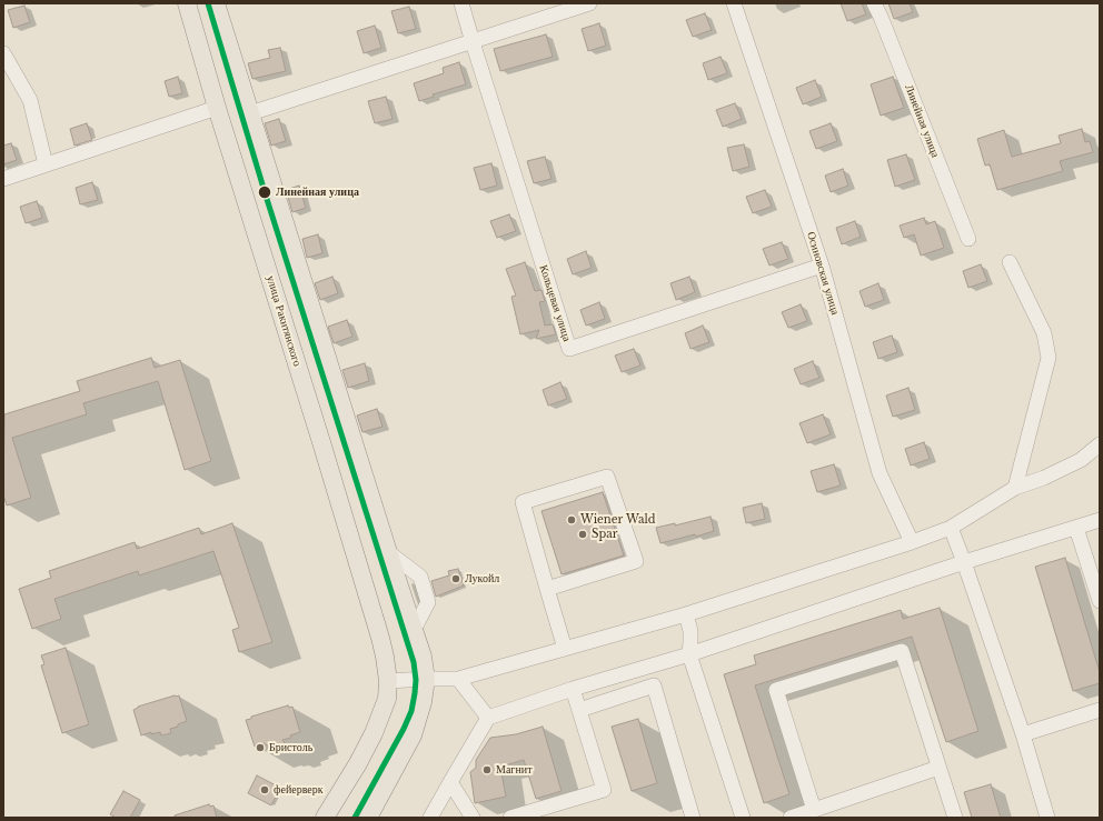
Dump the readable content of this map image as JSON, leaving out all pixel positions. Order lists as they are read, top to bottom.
{
  "streets": {
    "main road": ["улица Ракитянского"],
    "street": ["Линейная улица", "Осиновская улица", "Кольцевая улица"]
  },
  "crossings": [
    ["Осиновская улица", "Кольцевая улица"]
  ],
  "places": [
    "Линейная улица",
    "Wiener Wald",
    "Spar",
    "Лукойл",
    "Бристоль",
    "Магнит",
    "фейерверк"
  ]
}
